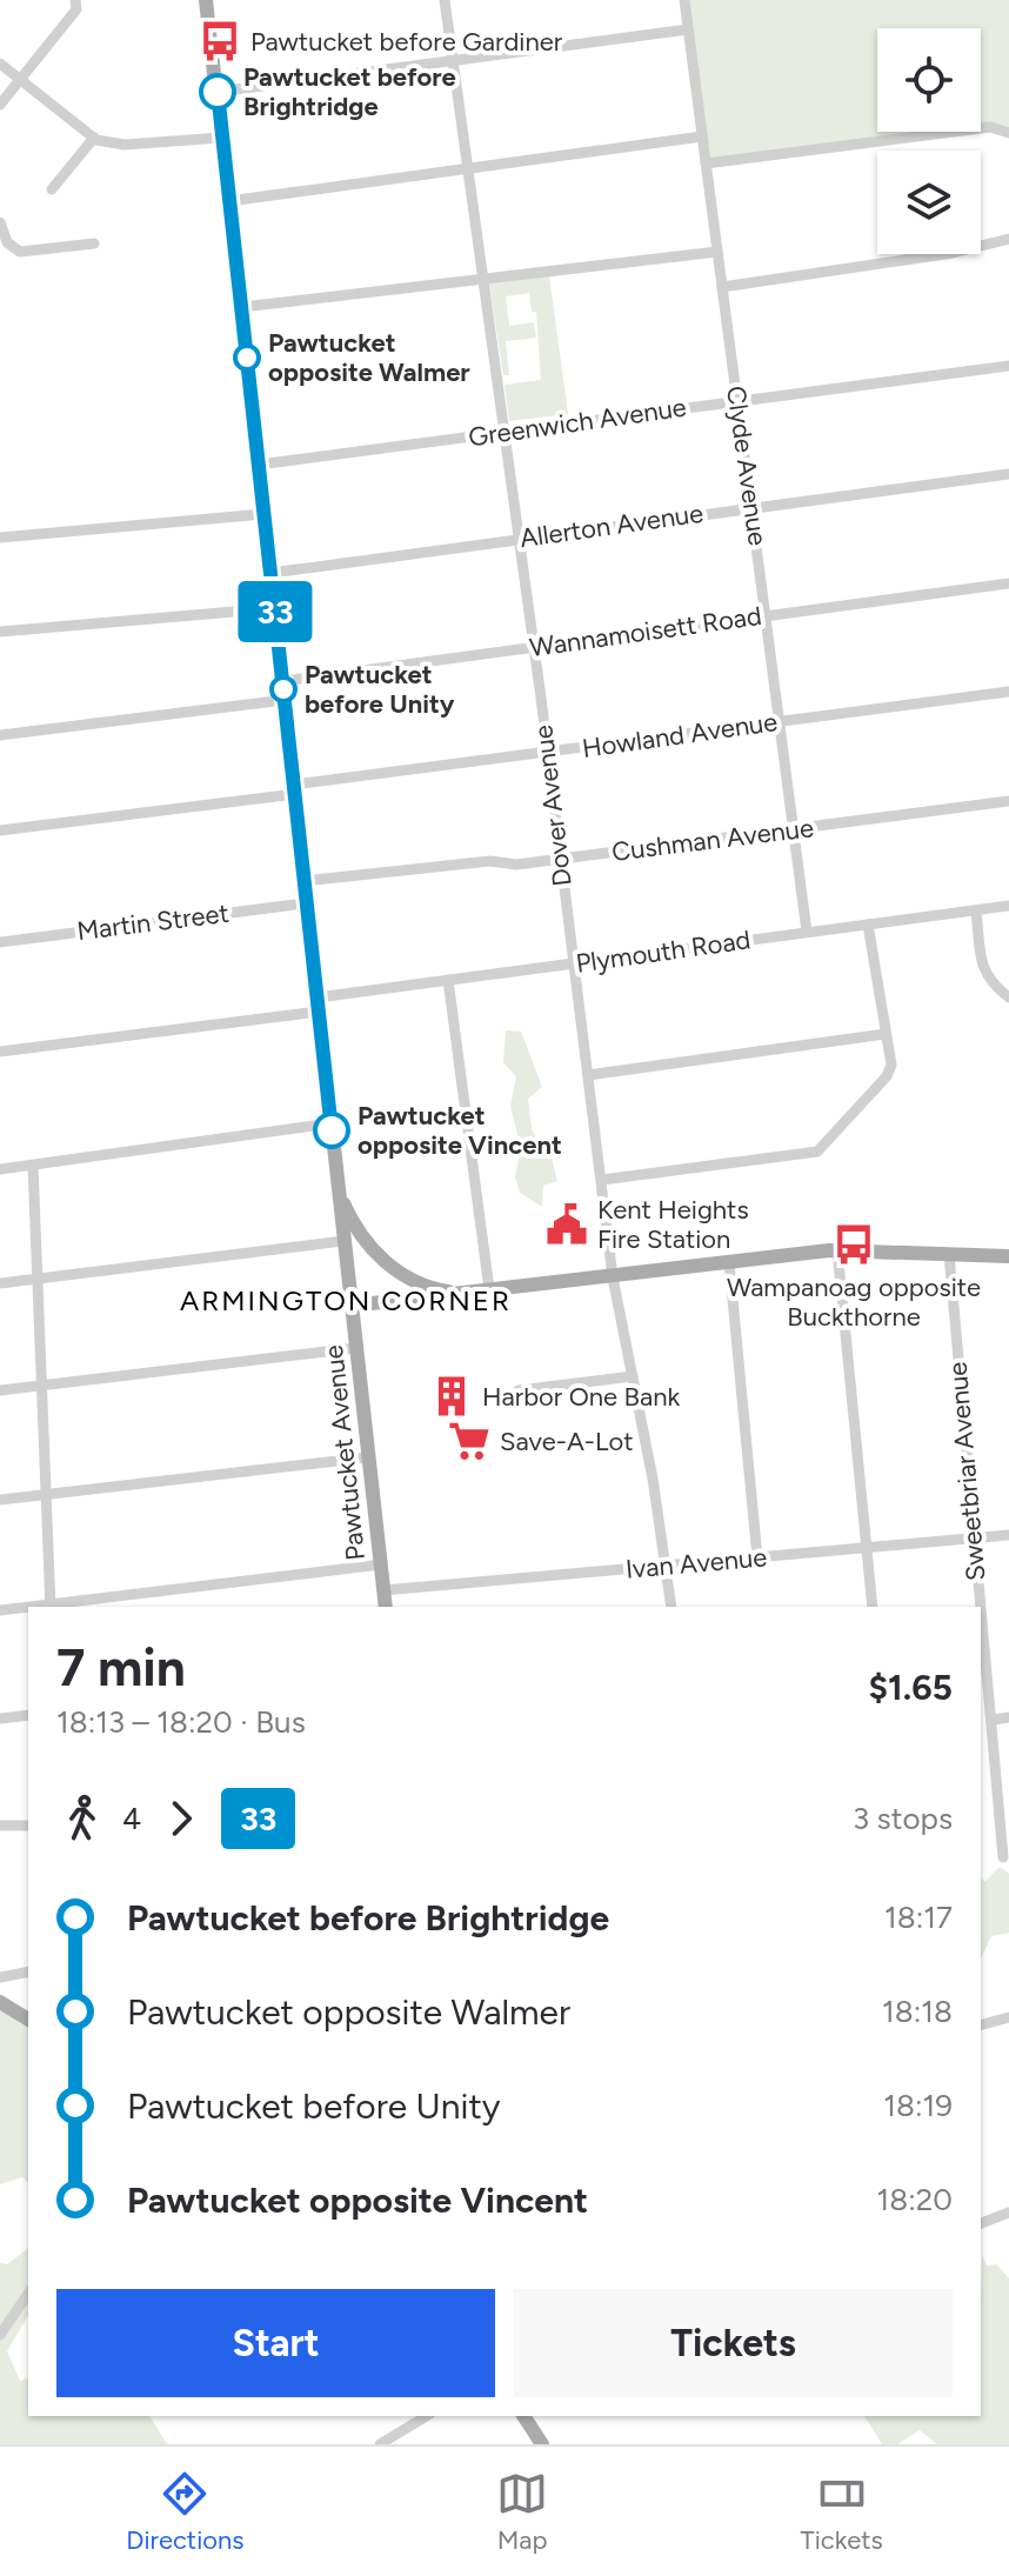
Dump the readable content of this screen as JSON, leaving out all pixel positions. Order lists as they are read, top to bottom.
{
  "streets": {
    "main road": ["Pawtucket Avenue"],
    "street": [
      "Greenwich Avenue",
      "Clyde Avenue",
      "Allerton Avenue",
      "Wannamoisett Road",
      "Howland Avenue",
      "Dover Avenue",
      "Cushman Avenue",
      "Martin Street",
      "Plymouth Road",
      "Sweetbriar Avenue",
      "Ivan Avenue"
    ]
  },
  "crossings": [
    ["Greenwich Avenue", "Clyde Avenue"],
    ["Greenwich Avenue", "Dover Avenue"],
    ["Greenwich Avenue", "Pawtucket Avenue"],
    ["Clyde Avenue", "Allerton Avenue"],
    ["Clyde Avenue", "Wannamoisett Road"],
    ["Clyde Avenue", "Howland Avenue"],
    ["Clyde Avenue", "Cushman Avenue"],
    ["Clyde Avenue", "Plymouth Road"],
    ["Allerton Avenue", "Dover Avenue"],
    ["Allerton Avenue", "Pawtucket Avenue"],
    ["Wannamoisett Road", "Dover Avenue"],
    ["Wannamoisett Road", "Pawtucket Avenue"],
    ["Howland Avenue", "Dover Avenue"],
    ["Howland Avenue", "Pawtucket Avenue"],
    ["Dover Avenue", "Cushman Avenue"],
    ["Dover Avenue", "Plymouth Road"],
    ["Dover Avenue", "Ivan Avenue"],
    ["Cushman Avenue", "Pawtucket Avenue"],
    ["Martin Street", "Pawtucket Avenue"],
    ["Plymouth Road", "Pawtucket Avenue"],
    ["Pawtucket Avenue", "Ivan Avenue"],
    ["Sweetbriar Avenue", "Ivan Avenue"]
  ],
  "districts": ["ARMINGTON CORNER"],
  "places": {
    "bus stop": ["Pawtucket before Gardiner", "Wampanoag opposite Buckthorne"],
    "other": [
      "Pawtucket before Brightridge",
      "Pawtucket opposite Walmer",
      "Pawtucket before Unity",
      "Pawtucket opposite Vincent"
    ],
    "public building": ["Kent Heights Fire Station"],
    "building": ["Harbor One Bank"],
    "supermarket": ["Save-A-Lot"]
  },
  "lines": ["bus line 33"],
  "page": {
    "on_map": "33",
    "heading": ["7 min", "18:13 – 18:20 · Bus", "$1.65"],
    "legs": ["4", "33", "3 stops"],
    "list": [
      {
        "name": "Pawtucket before Brightridge",
        "value": "18:17"
      },
      {
        "name": "Pawtucket opposite Walmer",
        "value": "18:18"
      },
      {
        "name": "Pawtucket before Unity",
        "value": "18:19"
      },
      {
        "name": "Pawtucket opposite Vincent",
        "value": "18:20"
      }
    ],
    "buttons": ["Start", "Tickets"],
    "tabs": ["Directions", "Map", "Tickets"]
  }
}
